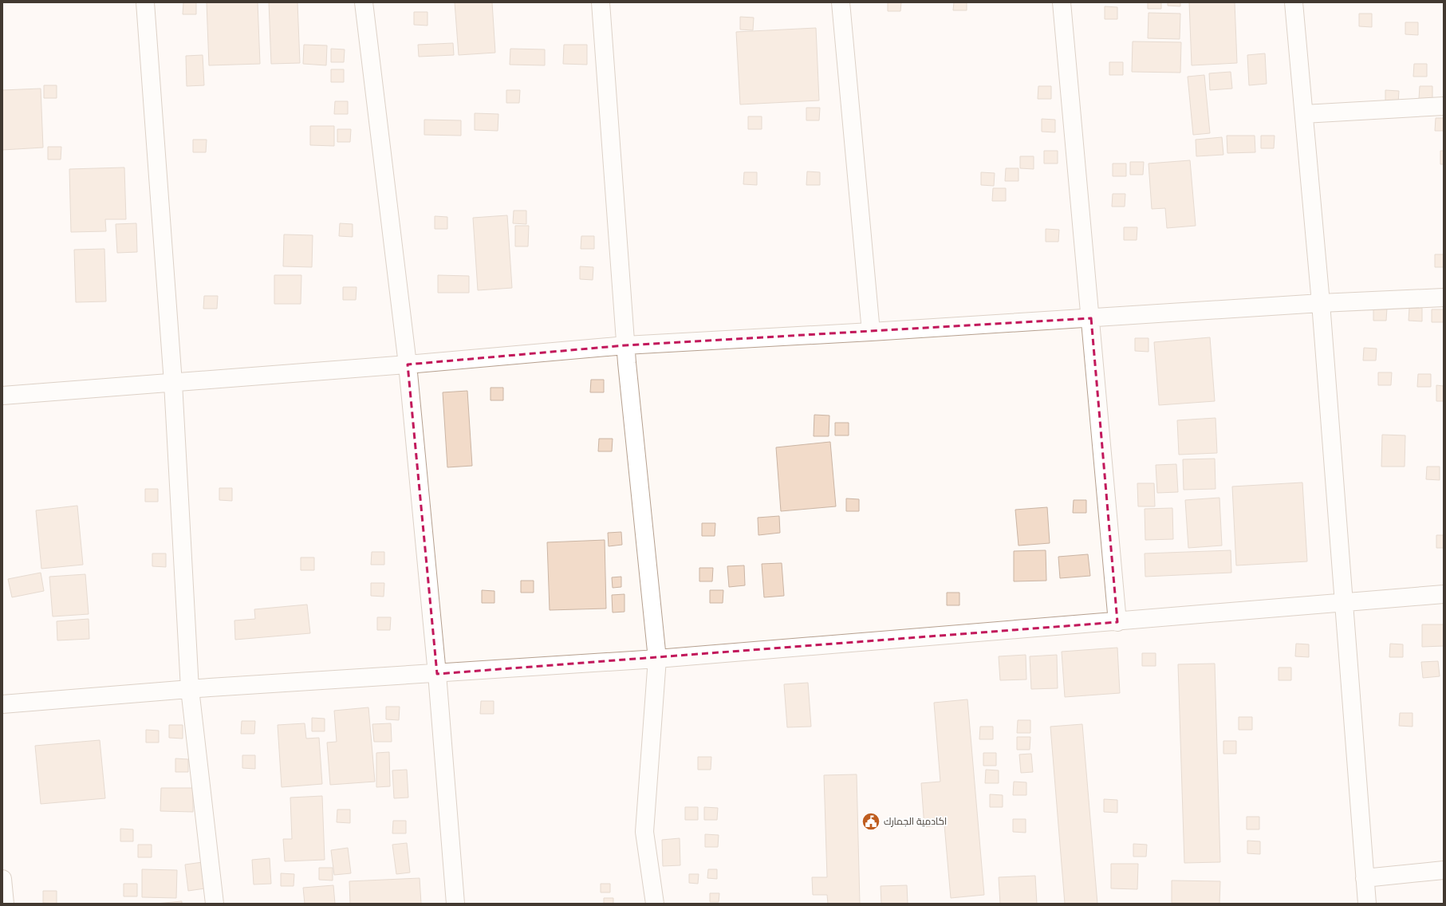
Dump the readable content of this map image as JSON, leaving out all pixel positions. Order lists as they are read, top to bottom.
{
  "places": {
    "public building": ["اكادمية الجمارك"]
  }
}
